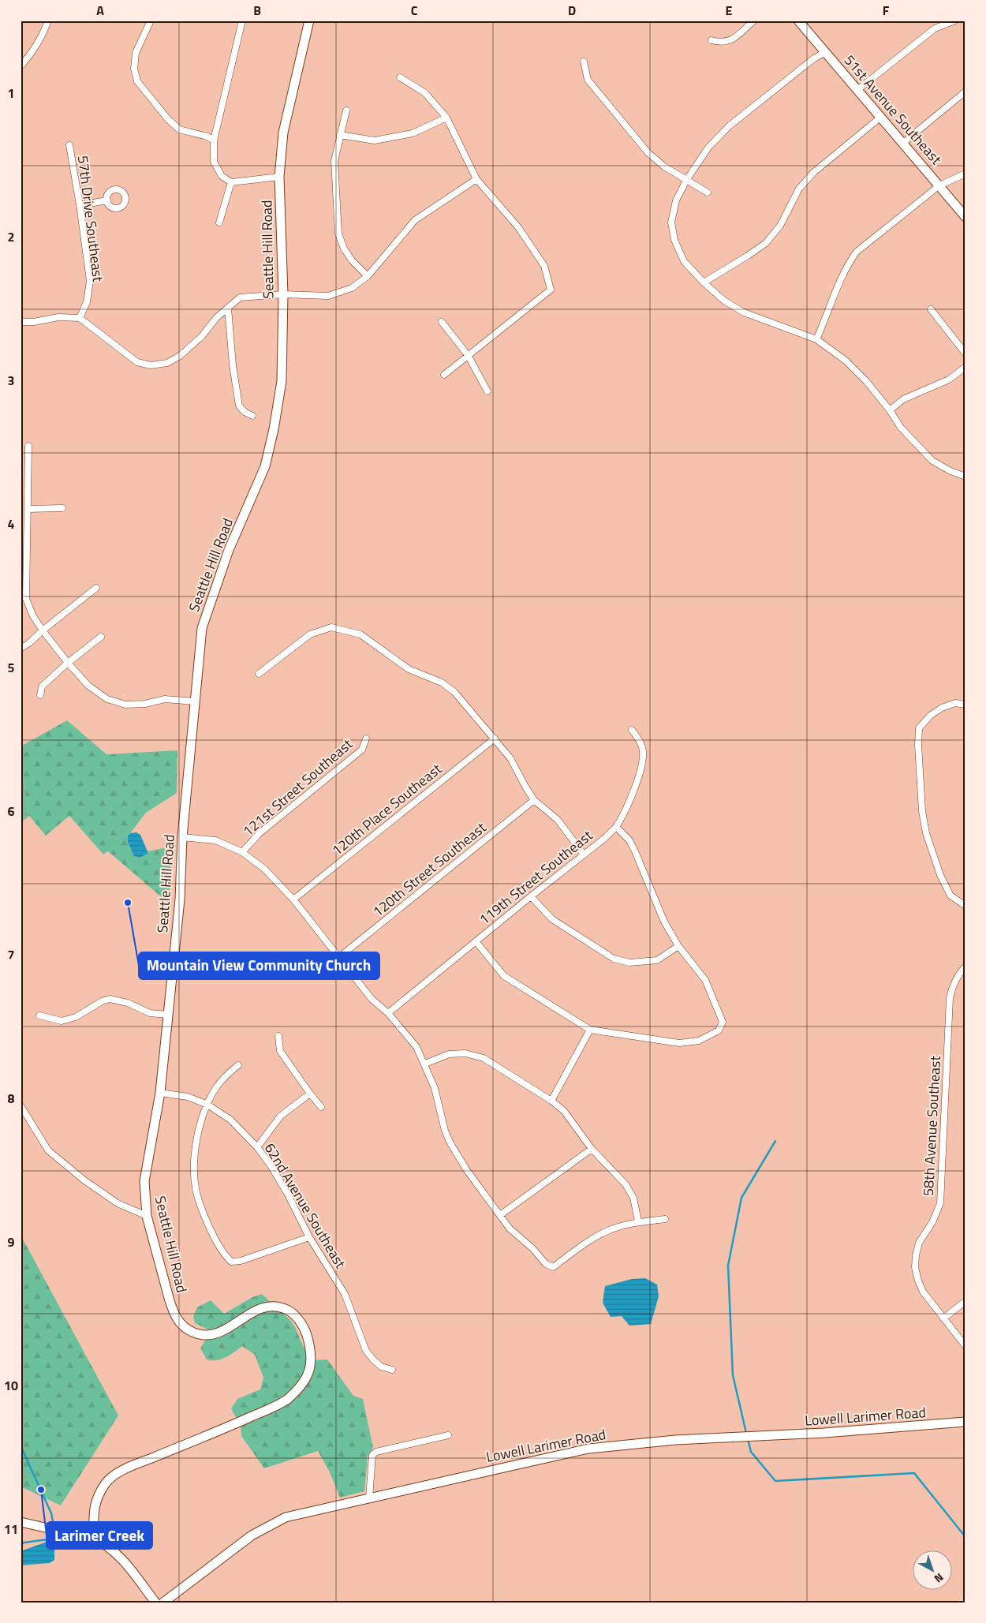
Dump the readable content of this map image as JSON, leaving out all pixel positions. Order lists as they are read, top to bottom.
{
  "streets": {
    "main road": ["51st Avenue Southeast", "Seattle Hill Road", "Lowell Larimer Road"],
    "street": [
      "57th Drive Southeast",
      "121st Street Southeast",
      "120th Place Southeast",
      "120th Street Southeast",
      "119th Street Southeast",
      "58th Avenue Southeast",
      "62nd Avenue Southeast"
    ]
  },
  "crossings": [
    ["Seattle Hill Road", "62nd Avenue Southeast"]
  ],
  "places": ["Mountain View Community Church", "Larimer Creek"],
  "north": "bottom right",
  "grid": {
    "columns": [
      "A",
      "B",
      "C",
      "D",
      "E",
      "F"
    ],
    "rows": [
      "1",
      "2",
      "3",
      "4",
      "5",
      "6",
      "7",
      "8",
      "9",
      "10",
      "11"
    ]
  }
}
